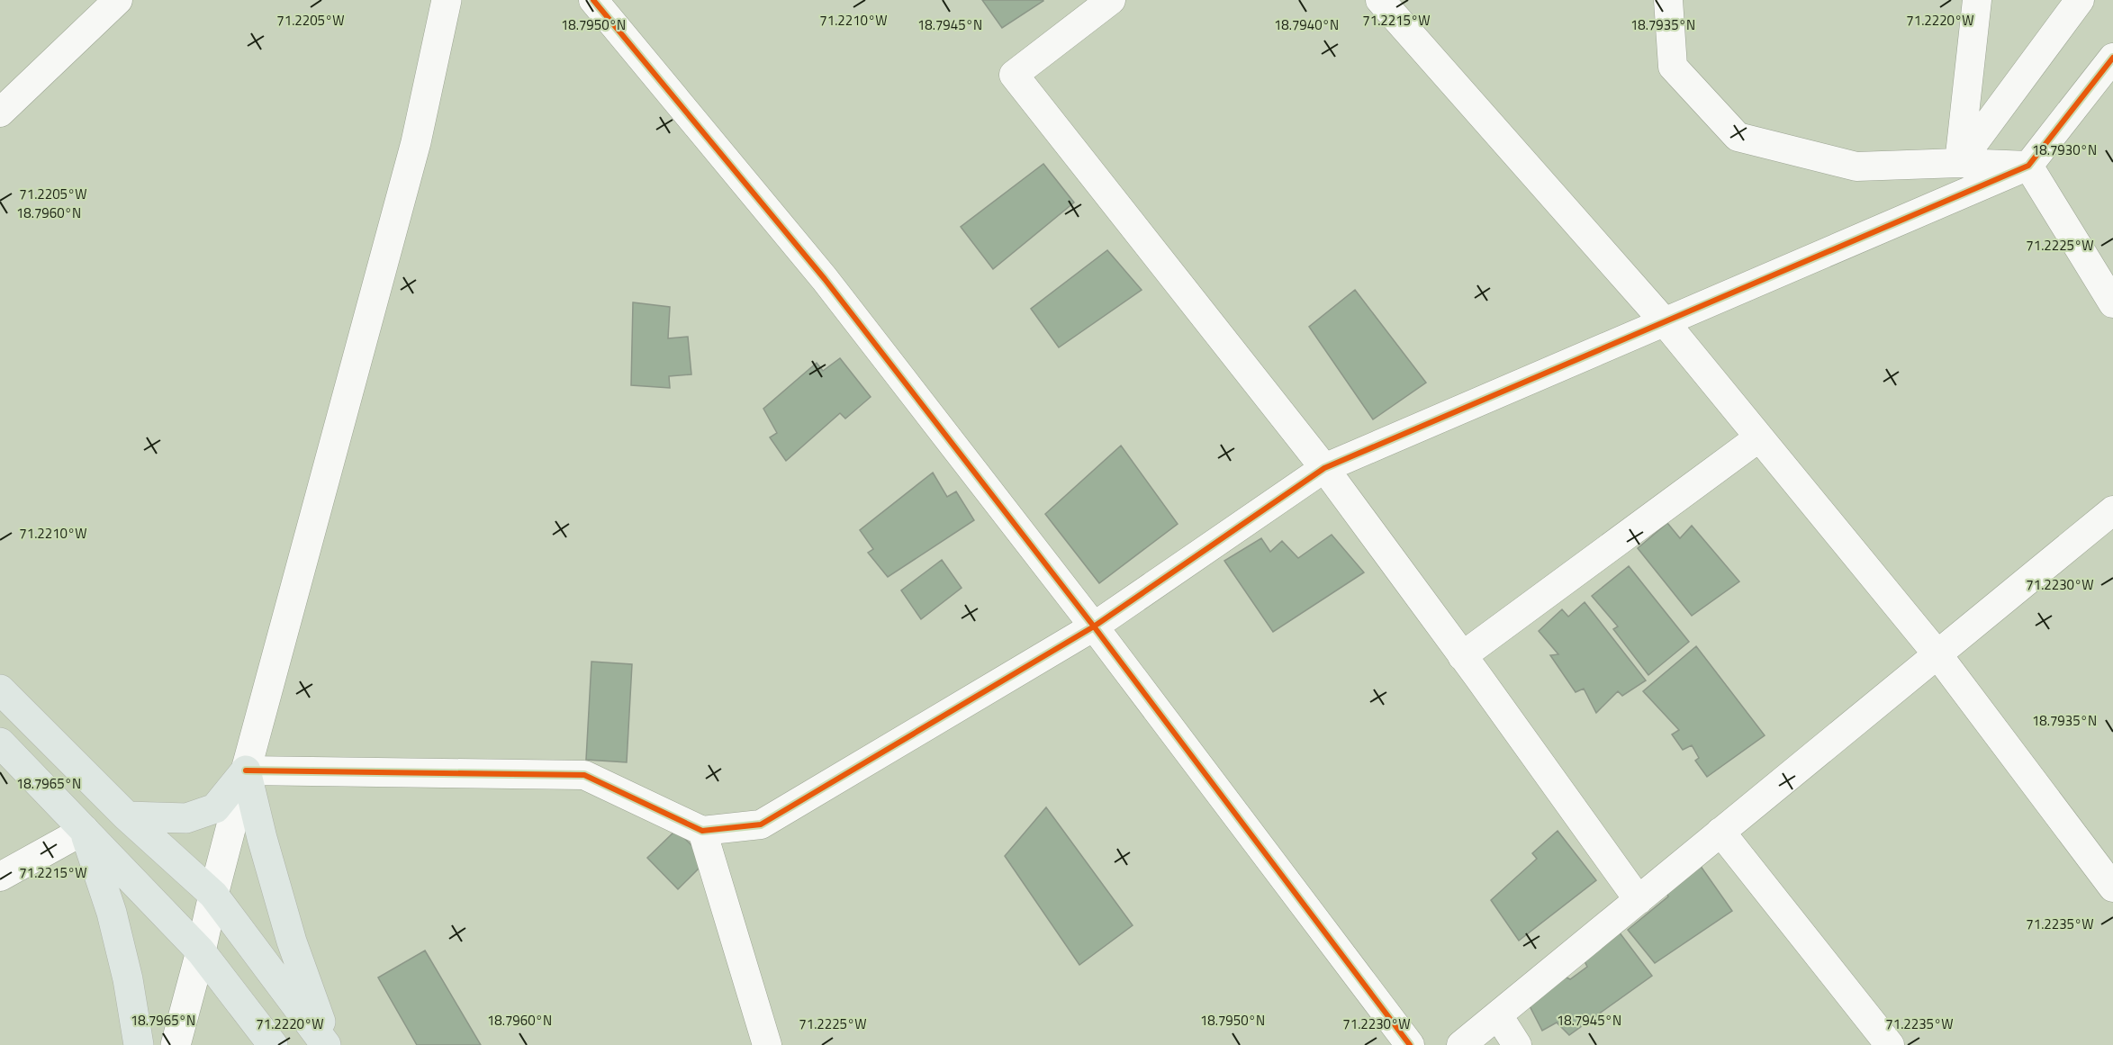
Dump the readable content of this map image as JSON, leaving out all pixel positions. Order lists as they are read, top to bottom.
{
  "coordinates": [
    "71.2210°W",
    "71.2215°W",
    "71.2220°W",
    "71.2205°W",
    "18.7950°N",
    "18.7945°N",
    "18.7940°N",
    "18.7935°N",
    "18.7930°N",
    "18.7960°N",
    "71.2225°W",
    "71.2230°W",
    "18.7965°N",
    "71.2235°W"
  ]
}
